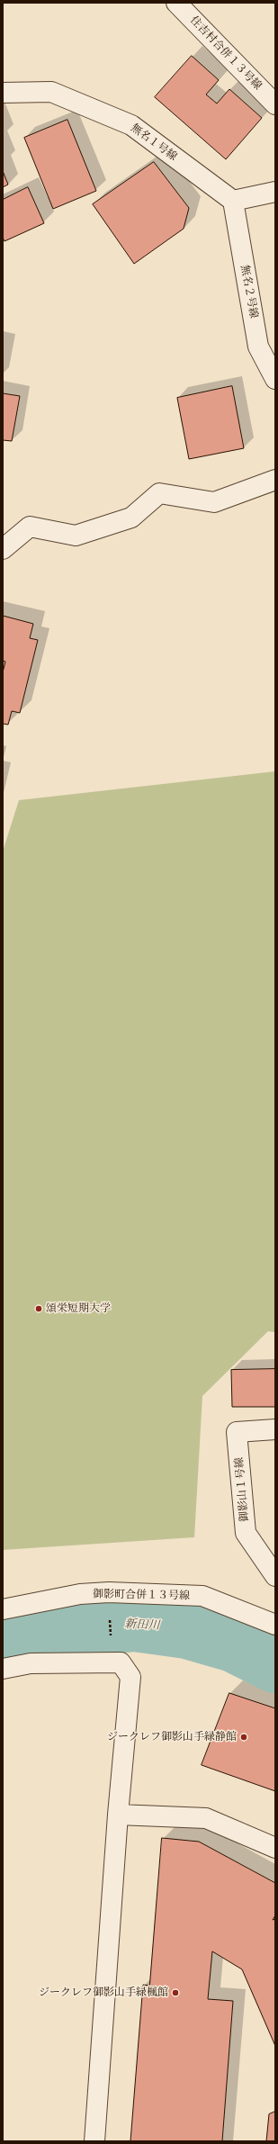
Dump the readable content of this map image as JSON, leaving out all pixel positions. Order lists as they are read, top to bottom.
{
  "streets": {
    "street": [
      "住吉村合併１３号線",
      "無名１号線",
      "無名２号線",
      "御影山１号線",
      "御影町合併１３号線"
    ]
  },
  "crossings": [
    ["無名１号線", "無名２号線"]
  ],
  "water": ["新田川"],
  "places": ["頌栄短期大学", "ジークレフ御影山手緑静館", "ジークレフ御影山手緑楓館"]
}
